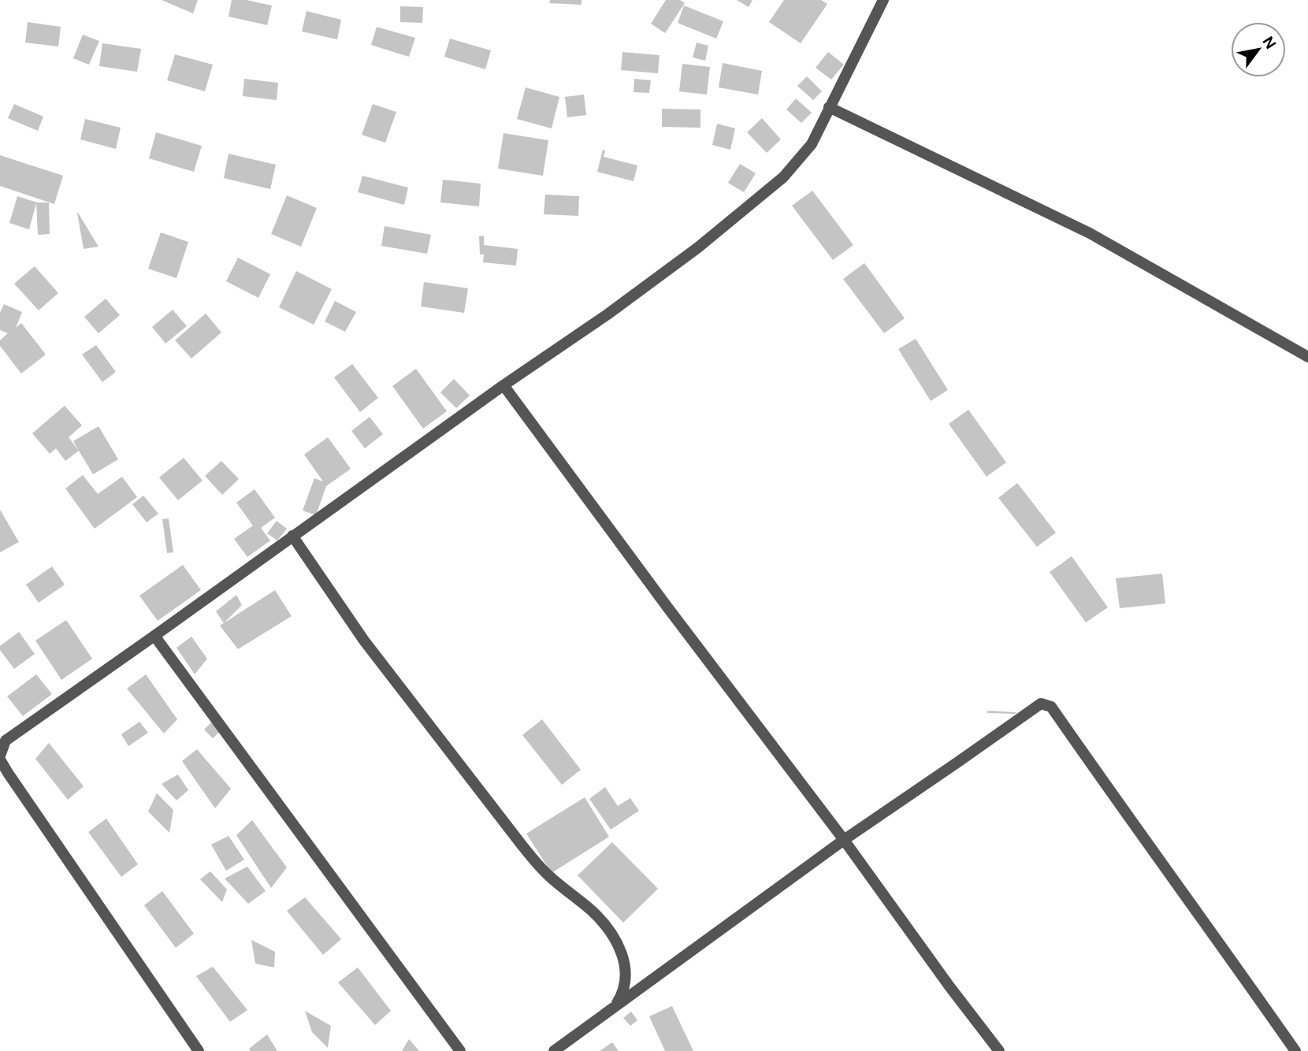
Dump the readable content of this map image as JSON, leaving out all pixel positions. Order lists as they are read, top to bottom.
{
  "north": "top right"
}
